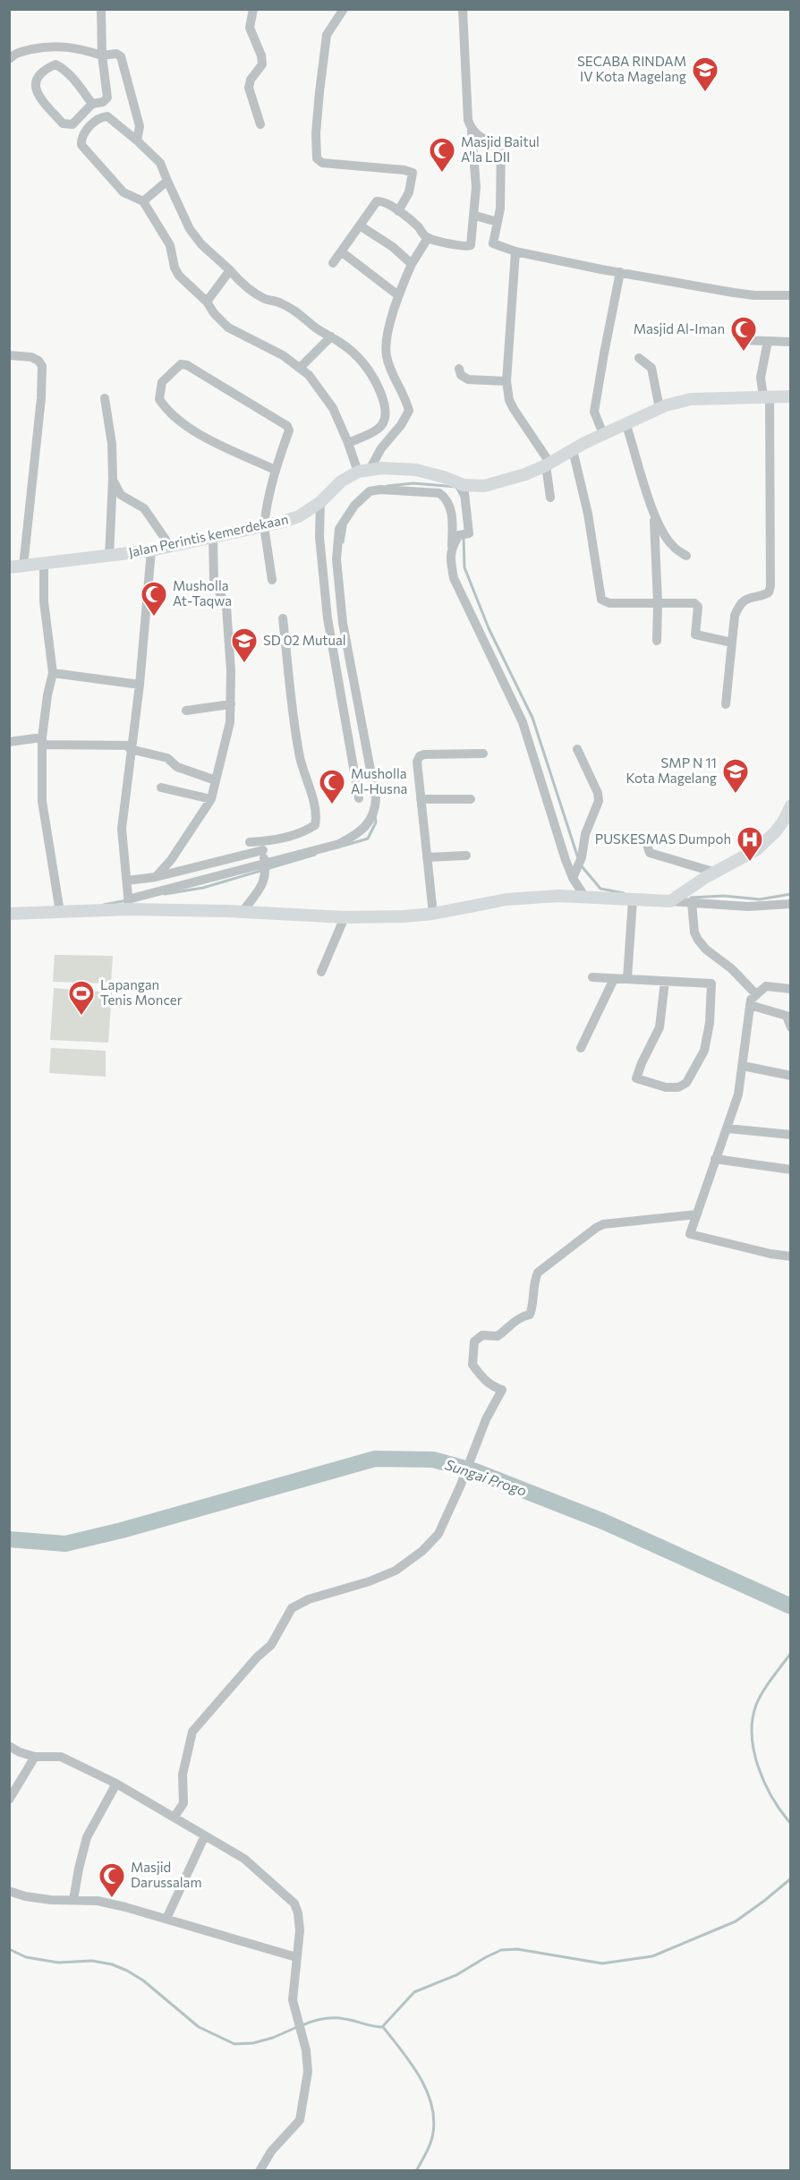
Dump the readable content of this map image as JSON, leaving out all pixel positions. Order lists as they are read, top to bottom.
{
  "streets": {
    "street": ["Jalan Perintis kemerdekaan"]
  },
  "water": ["Sungai Progo"],
  "places": {
    "school or university": ["SECABA RINDAM IV Kota Magelang", "SD 02 Mutual", "SMP N 11 Kota Magelang"],
    "mosque": [
      "Masjid Baitul A'la LDII",
      "Masjid Al-Iman",
      "Musholla At-Taqwa",
      "Musholla Al-Husna",
      "Masjid Darussalam"
    ],
    "hospital": ["PUSKESMAS Dumpoh"],
    "sports": ["Lapangan Tenis Moncer"]
  }
}
